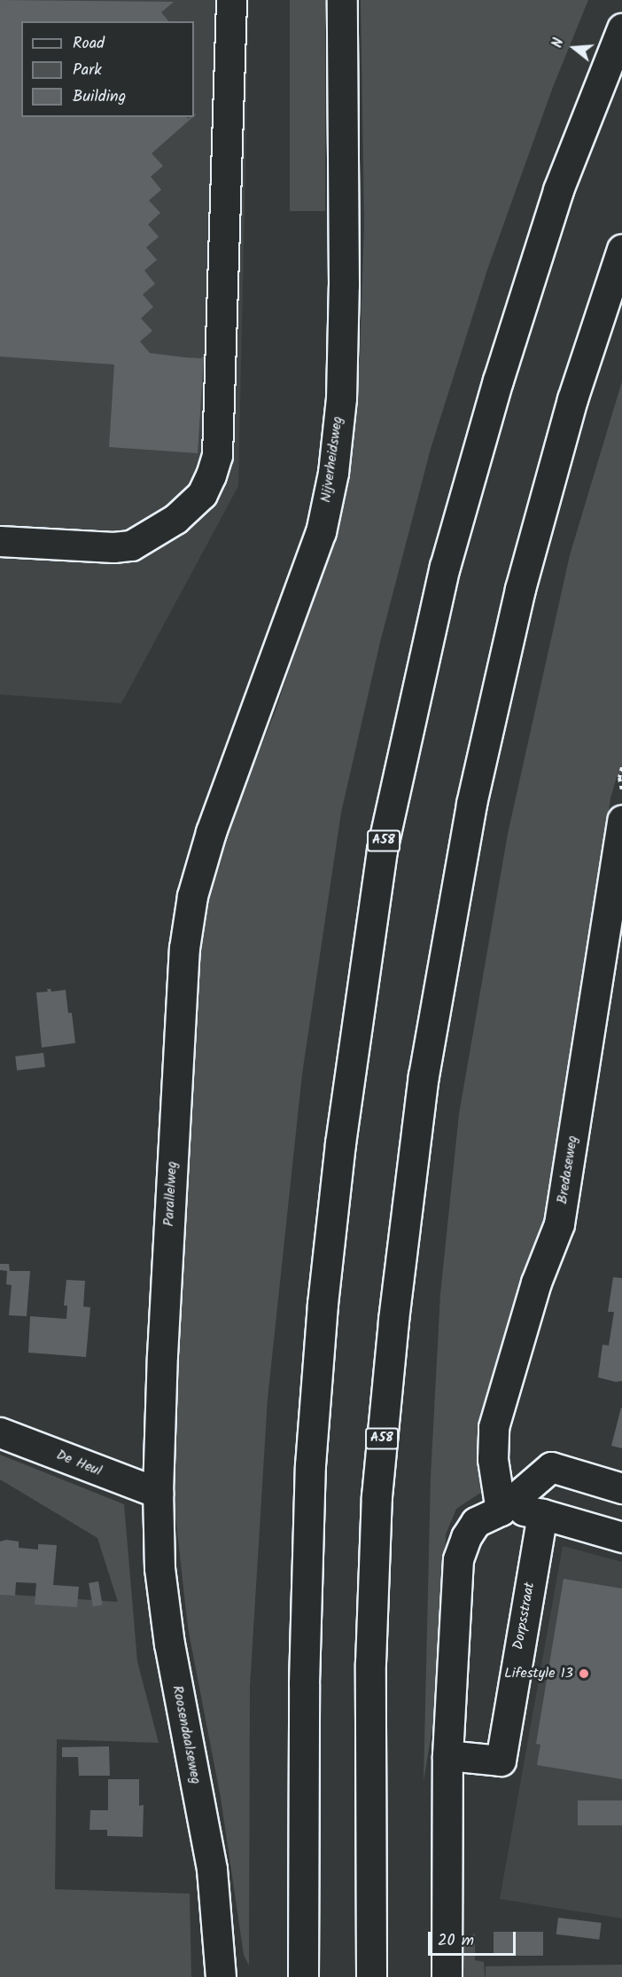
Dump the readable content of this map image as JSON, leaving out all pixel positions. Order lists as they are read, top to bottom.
{
  "streets": {
    "main road": [
      "Nijverheidsweg",
      "A58",
      "Bredaseweg",
      "Parallelweg",
      "De Heul",
      "Dorpsstraat",
      "Roosendaalseweg"
    ]
  },
  "crossings": [
    ["Nijverheidsweg", "Parallelweg"],
    ["Parallelweg", "De Heul"],
    ["Parallelweg", "Roosendaalseweg"],
    ["De Heul", "Roosendaalseweg"]
  ],
  "places": ["Lifestyle 13"],
  "legend": ["Road", "Park", "Building"],
  "scale_bar": "20 m",
  "north": "left"
}
